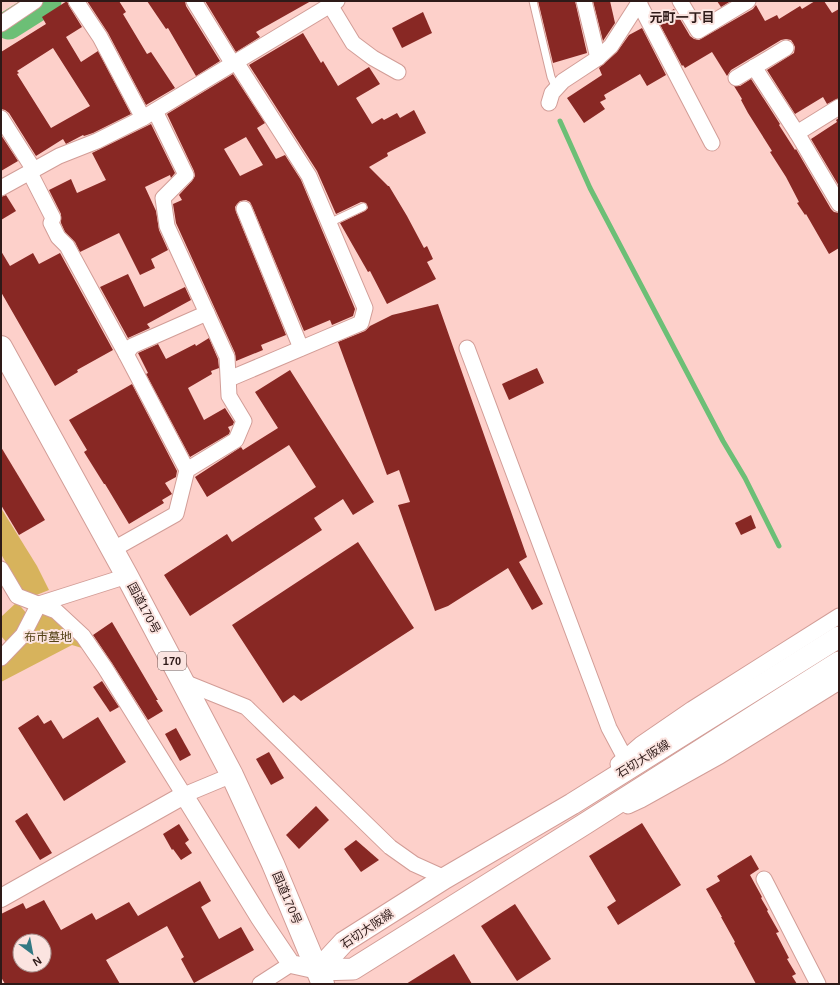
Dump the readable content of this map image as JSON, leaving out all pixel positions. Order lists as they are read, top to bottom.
{
  "streets": {
    "highway": ["国道170号", "170"],
    "main road": ["石切大阪線"]
  },
  "crossings": [
    ["国道170号", "石切大阪線"]
  ],
  "districts": ["元町一丁目"],
  "parks": ["布市墓地"],
  "north": "bottom right"
}
